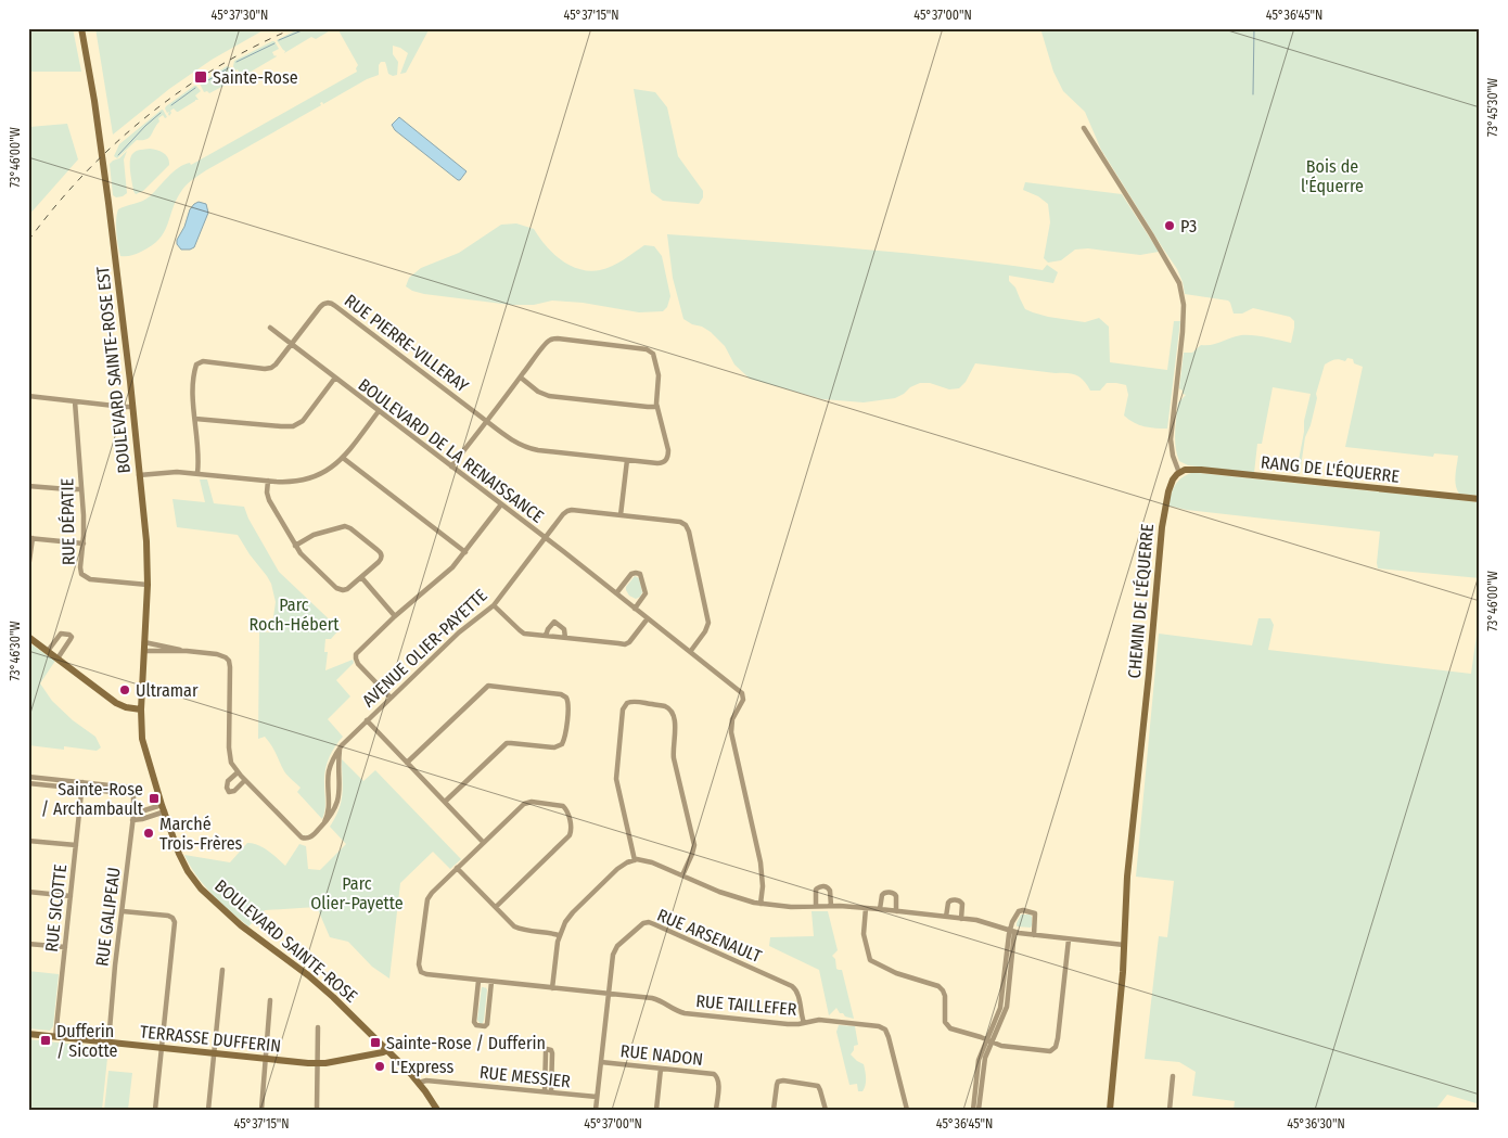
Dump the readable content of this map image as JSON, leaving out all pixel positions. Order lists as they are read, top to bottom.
{
  "streets": {
    "street": [
      "RUE PIERRE-VILLERAY",
      "BOULEVARD SAINTE-ROSE EST",
      "BOULEVARD DE LA RENAISSANCE",
      "RANG DE L'ÉQUERRE",
      "RUE DÉPATIE",
      "CHEMIN DE L'ÉQUERRE",
      "AVENUE OLIER-PAYETTE",
      "RUE SICOTTE",
      "RUE GALIPEAU",
      "RUE ARSENAULT",
      "BOULEVARD SAINTE-ROSE",
      "RUE TAILLEFER",
      "TERRASSE DUFFERIN",
      "RUE NADON",
      "RUE MESSIER"
    ]
  },
  "crossings": [
    ["RUE PIERRE-VILLERAY", "BOULEVARD DE LA RENAISSANCE"],
    ["BOULEVARD SAINTE-ROSE EST", "RUE DÉPATIE"],
    ["BOULEVARD SAINTE-ROSE EST", "BOULEVARD SAINTE-ROSE"],
    ["BOULEVARD DE LA RENAISSANCE", "AVENUE OLIER-PAYETTE"],
    ["RANG DE L'ÉQUERRE", "CHEMIN DE L'ÉQUERRE"],
    ["RUE SICOTTE", "TERRASSE DUFFERIN"],
    ["RUE GALIPEAU", "TERRASSE DUFFERIN"],
    ["RUE ARSENAULT", "RUE TAILLEFER"],
    ["RUE ARSENAULT", "RUE NADON"],
    ["RUE ARSENAULT", "RUE MESSIER"],
    ["BOULEVARD SAINTE-ROSE", "TERRASSE DUFFERIN"],
    ["BOULEVARD SAINTE-ROSE", "RUE MESSIER"]
  ],
  "parks": ["Bois de l'Équerre", "Parc Roch-Hébert", "Parc Olier-Payette"],
  "places": {
    "transit": [
      "Sainte-Rose",
      "Sainte-Rose / Archambault",
      "Dufferin / Sicotte",
      "Sainte-Rose / Dufferin"
    ],
    "other": [
      "P3",
      "Ultramar",
      "Marché Trois-Frères",
      "L'Express"
    ]
  },
  "coordinates": [
    "45°37'30\"N",
    "45°37'15\"N",
    "45°37'00\"N",
    "45°36'45\"N",
    "73°45'30\"W",
    "73°46'00\"W",
    "73°46'30\"W",
    "45°36'30\"N"
  ]
}
